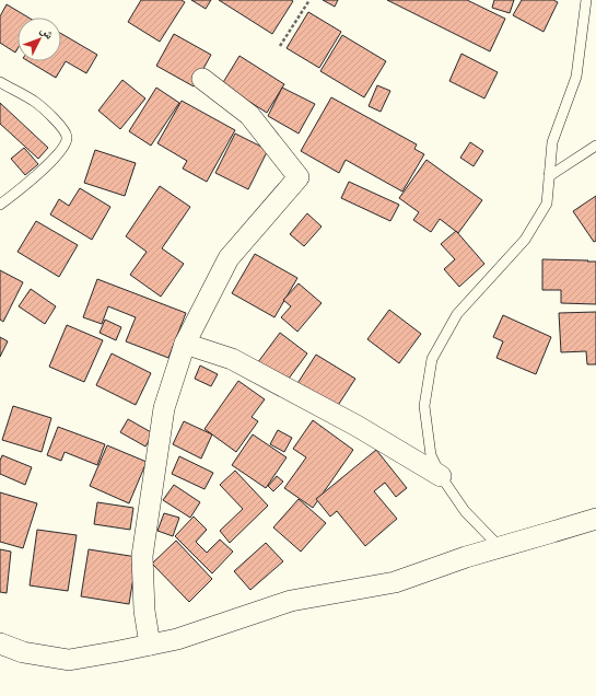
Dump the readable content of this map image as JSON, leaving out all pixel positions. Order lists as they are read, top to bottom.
{
  "north": "top right"
}
